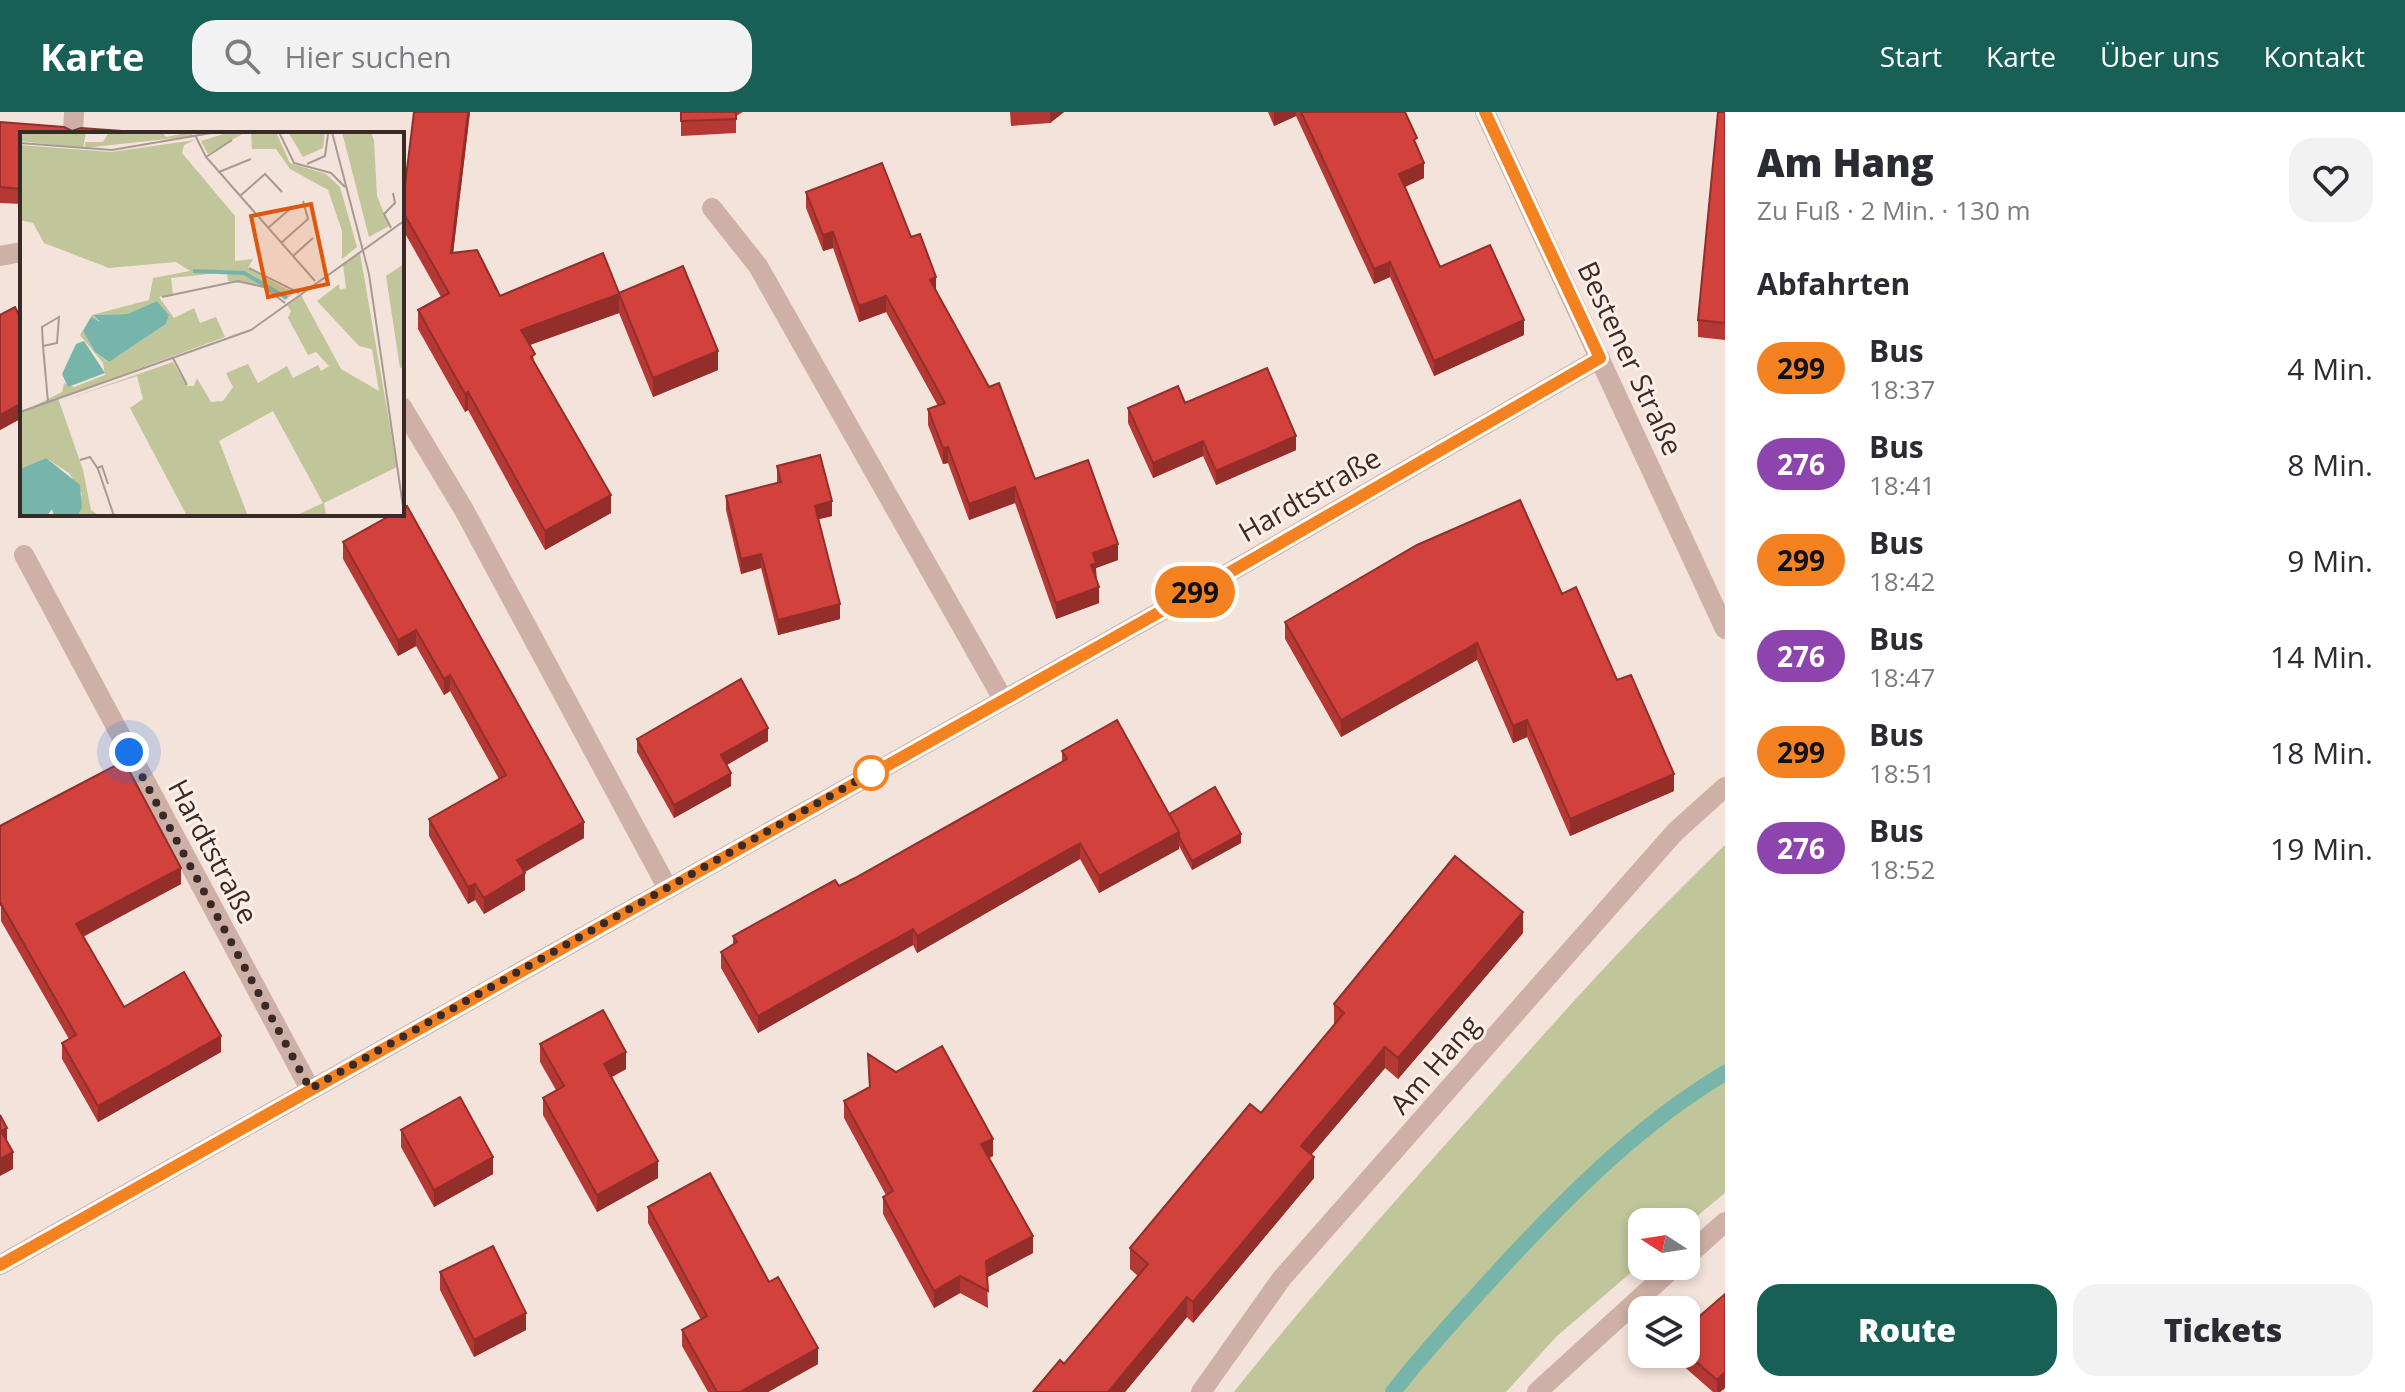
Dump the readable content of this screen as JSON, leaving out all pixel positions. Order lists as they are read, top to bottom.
{
  "streets": {
    "street": ["Bestener Straße", "Hardtstraße", "Am Hang"]
  },
  "crossings": [
    ["Bestener Straße", "Hardtstraße"]
  ],
  "lines": ["bus line 299"],
  "north": "left",
  "page": {
    "header": "Karte",
    "search": "Hier suchen",
    "nav": [
      "Start",
      "Karte",
      "Über uns",
      "Kontakt"
    ],
    "on_map": "299",
    "heading": [
      ["Am Hang", "Zu Fuß · 2 Min. · 130 m"],
      "Abfahrten"
    ],
    "list": [
      {
        "mark": "299",
        "name": "Bus",
        "note": "18:37",
        "value": "4 Min."
      },
      {
        "mark": "276",
        "name": "Bus",
        "note": "18:41",
        "value": "8 Min."
      },
      {
        "mark": "299",
        "name": "Bus",
        "note": "18:42",
        "value": "9 Min."
      },
      {
        "mark": "276",
        "name": "Bus",
        "note": "18:47",
        "value": "14 Min."
      },
      {
        "mark": "299",
        "name": "Bus",
        "note": "18:51",
        "value": "18 Min."
      },
      {
        "mark": "276",
        "name": "Bus",
        "note": "18:52",
        "value": "19 Min."
      }
    ],
    "buttons": ["Route", "Tickets"]
  }
}
